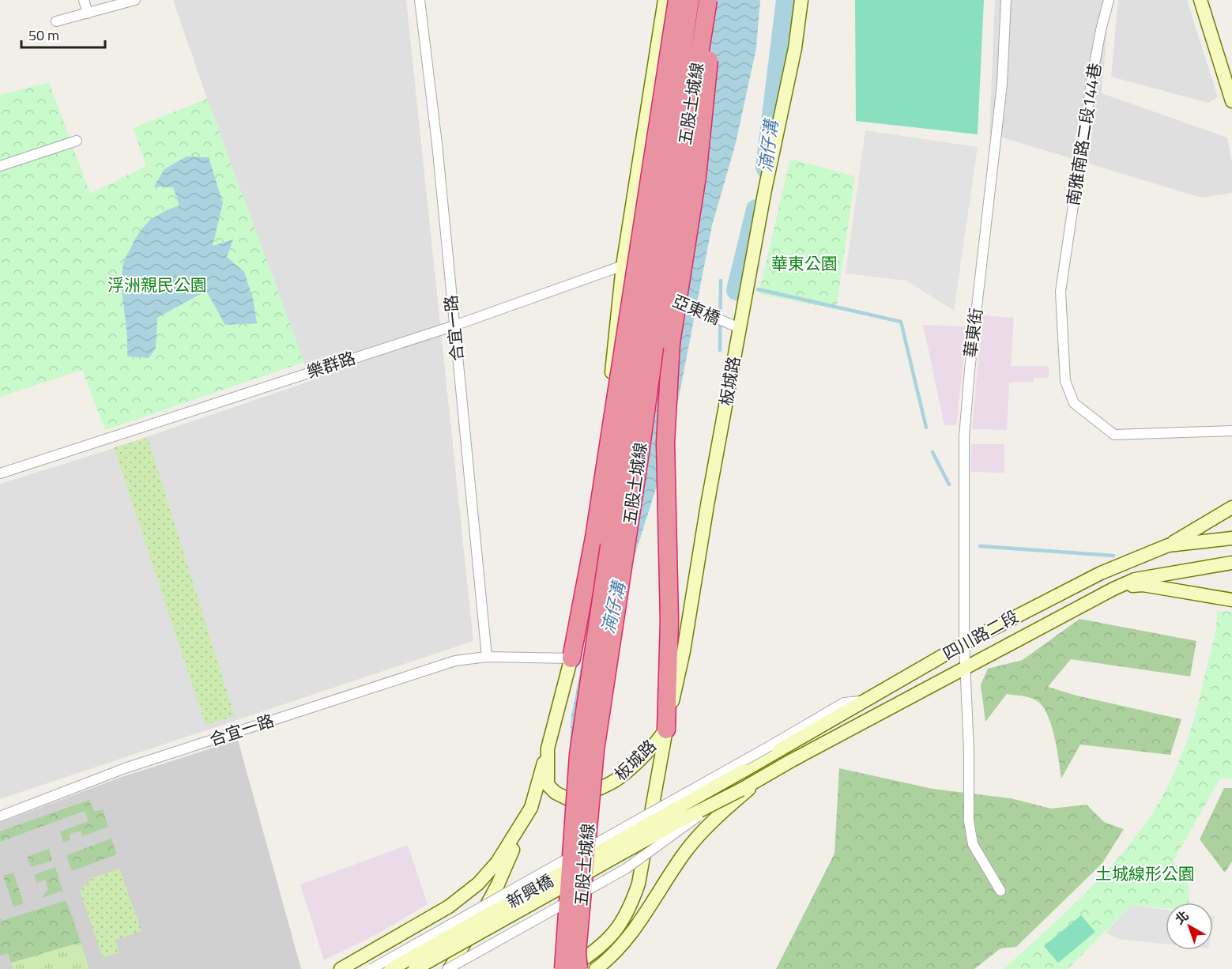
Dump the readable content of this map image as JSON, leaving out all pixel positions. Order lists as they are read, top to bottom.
{
  "streets": {
    "highway": ["五股土城線"],
    "main road": ["板城路", "四川路二段", "新興橋"],
    "street": [
      "南雅南路二段144巷",
      "亞東橋",
      "合宜一路",
      "華東街",
      "樂群路"
    ]
  },
  "crossings": [
    ["亞東橋", "樂群路"],
    ["亞東橋", "板城路"],
    ["合宜一路", "樂群路"],
    ["合宜一路", "板城路"],
    ["華東街", "四川路二段"],
    ["樂群路", "板城路"],
    ["四川路二段", "新興橋"]
  ],
  "water": ["湳仔溝"],
  "parks": ["華東公園", "浮洲親民公園", "土城線形公園"],
  "scale_bar": "50 m",
  "north": "top left"
}
